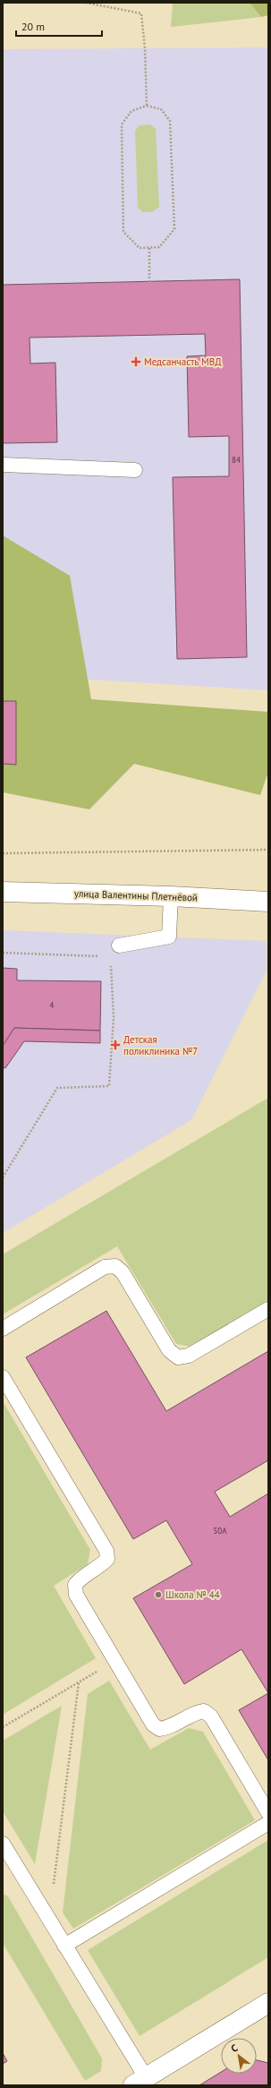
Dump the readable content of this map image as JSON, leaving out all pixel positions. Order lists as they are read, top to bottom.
{
  "streets": {
    "street": ["улица Валентины Плетнёвой"]
  },
  "places": {
    "health": ["Медсанчасть МВД", "Детская поликлиника №7"],
    "other": ["Школа № 44"]
  },
  "house_numbers": ["84", "4", "50А"],
  "scale_bar": "20 m",
  "north": "top left"
}
